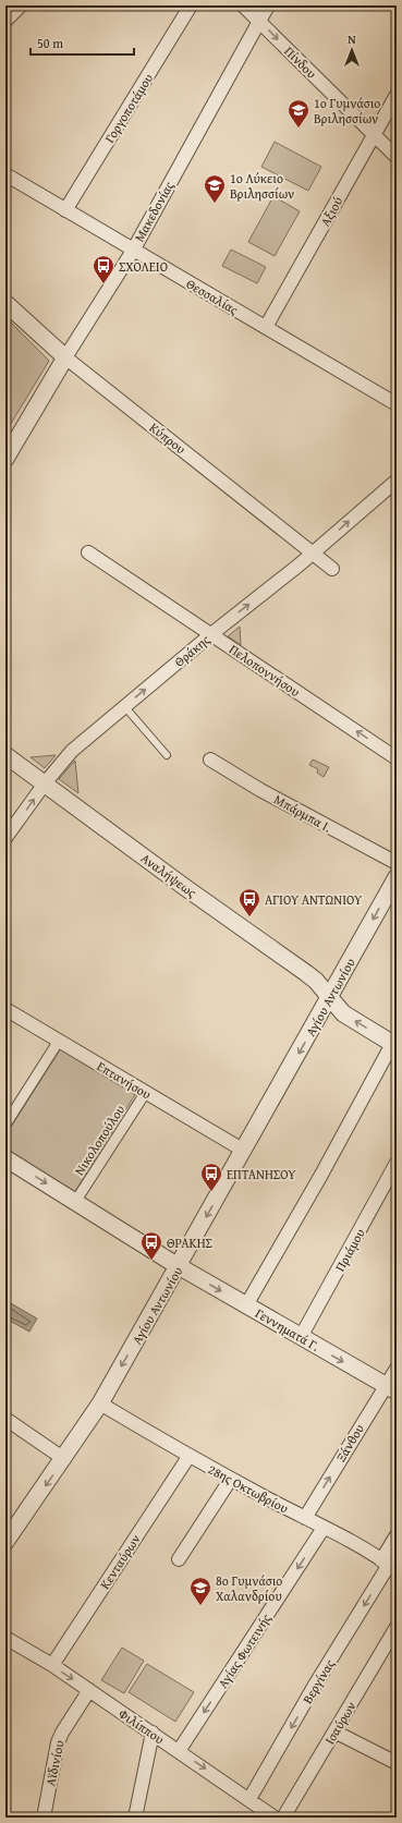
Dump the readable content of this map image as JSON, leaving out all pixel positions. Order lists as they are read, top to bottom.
{
  "streets": {
    "street": [
      "Πίνδου",
      "Γοργοποτάμου",
      "Μακεδονίας",
      "Αξιού",
      "Θεσσαλίας",
      "Κύπρου",
      "Θράκης",
      "Πελοποννήσου",
      "Μπάρμπα Ι.",
      "Αναλήψεως",
      "Αγίου Αντωνίου",
      "Επτανήσου",
      "Νικολοπούλου",
      "Πριάμου",
      "Γεννηματά Γ.",
      "Ξάνθου",
      "28ης Οκτωβρίου",
      "Κενταύρων",
      "Αγίας Φωτεινής",
      "Βεργίνας",
      "Ισαύρων",
      "Φιλίππου",
      "Αϊδινίου"
    ]
  },
  "crossings": [
    ["Πίνδου", "Μακεδονίας"],
    ["Πίνδου", "Αξιού"],
    ["Γοργοποτάμου", "Θεσσαλίας"],
    ["Μακεδονίας", "Θεσσαλίας"],
    ["Μακεδονίας", "Κύπρου"],
    ["Αξιού", "Θεσσαλίας"],
    ["Κύπρου", "Θράκης"],
    ["Θράκης", "Πελοποννήσου"],
    ["Θράκης", "Αναλήψεως"],
    ["Αναλήψεως", "Αγίου Αντωνίου"],
    ["Αγίου Αντωνίου", "Επτανήσου"],
    ["Αγίου Αντωνίου", "Γεννηματά Γ."],
    ["Αγίου Αντωνίου", "28ης Οκτωβρίου"],
    ["Επτανήσου", "Νικολοπούλου"],
    ["Πριάμου", "Γεννηματά Γ."],
    ["Γεννηματά Γ.", "Ξάνθου"],
    ["Ξάνθου", "28ης Οκτωβρίου"],
    ["28ης Οκτωβρίου", "Κενταύρων"],
    ["28ης Οκτωβρίου", "Αγίας Φωτεινής"],
    ["28ης Οκτωβρίου", "Βεργίνας"],
    ["Κενταύρων", "Φιλίππου"],
    ["Αγίας Φωτεινής", "Φιλίππου"],
    ["Βεργίνας", "Φιλίππου"],
    ["Φιλίππου", "Αϊδινίου"]
  ],
  "one_way": [
    "Πίνδου",
    "Θράκης",
    "Πελοποννήσου",
    "Γεννηματά Γ.",
    "Ξάνθου",
    "Βεργίνας",
    "Φιλίππου"
  ],
  "places": {
    "school or university": ["1ο Γυμνάσιο Βριλησσίων", "1o Λύκειο Βριλησσίων", "8ο Γυμνάσιο Χαλανδρίου"],
    "bus stop": [
      "ΣΧΟΛΕΙΟ",
      "ΑΓΙΟΥ ΑΝΤΩΝΙΟΥ",
      "ΕΠΤΑΝΗΣΟΥ",
      "ΘΡΑΚΗΣ"
    ]
  },
  "scale_bar": "50 m",
  "north": "top"
}
